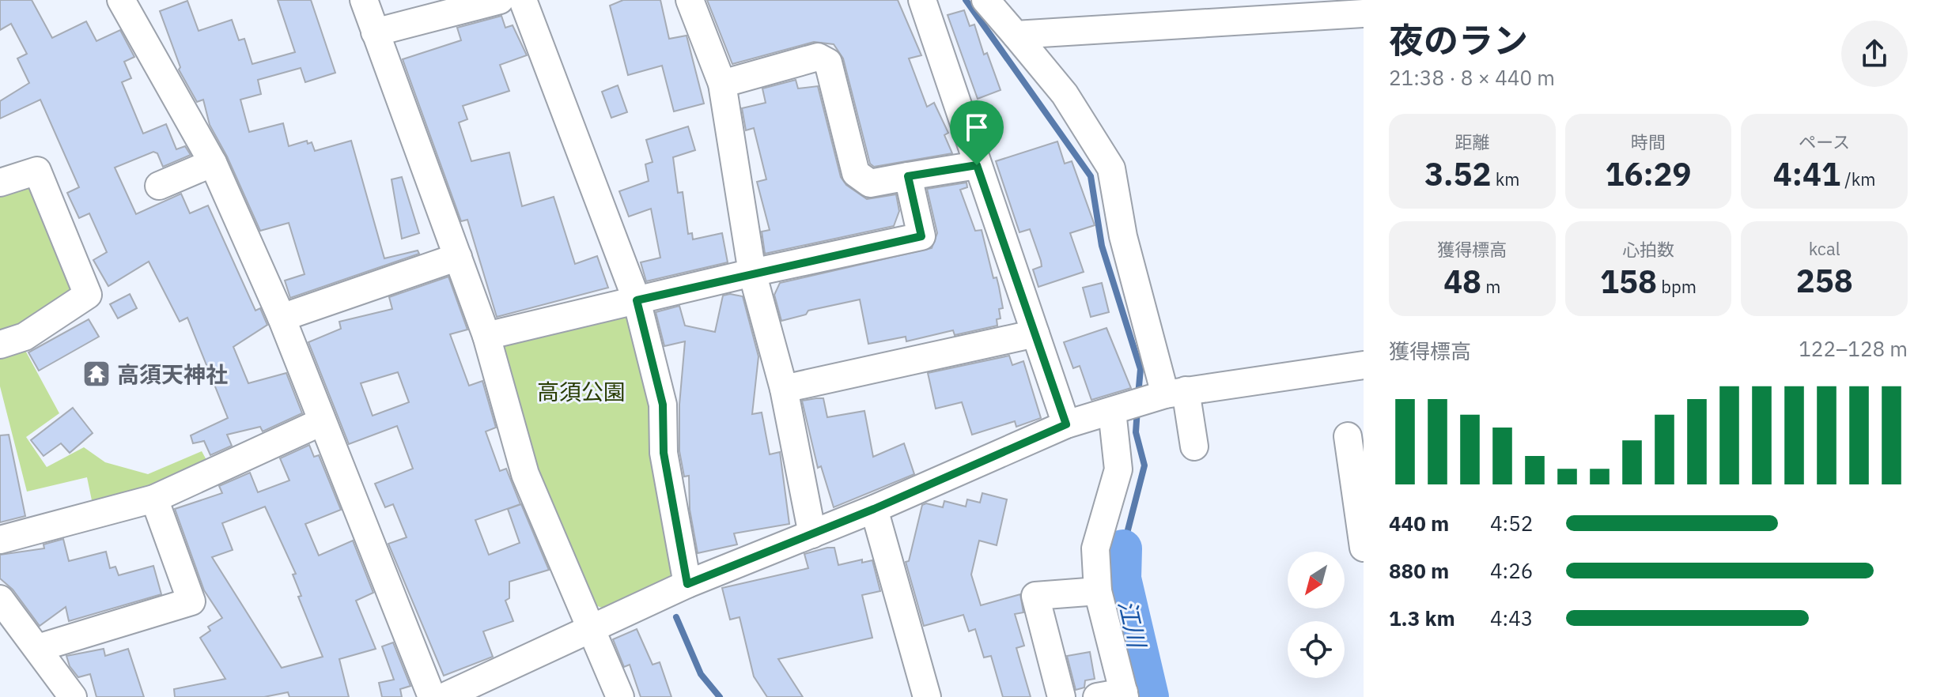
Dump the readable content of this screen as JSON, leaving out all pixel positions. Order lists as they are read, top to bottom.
{
  "water": ["江川"],
  "parks": ["高須公園"],
  "places": {
    "temple": ["高須天神社"]
  },
  "north": "bottom left",
  "page": {
    "heading": ["夜のラン", "21:38 · 8 × 440 m"],
    "stats": [
      ["距離", "3.52 km"],
      ["時間", "16:29"],
      ["ペース", "4:41 /km"],
      ["獲得標高", "48 m"],
      ["心拍数", "158 bpm"],
      ["kcal", "258"]
    ],
    "chart": ["獲得標高", "122–128 m"],
    "list": [
      {
        "name": "440 m",
        "note": "4:52"
      },
      {
        "name": "880 m",
        "note": "4:26"
      },
      {
        "name": "1.3 km",
        "note": "4:43"
      }
    ]
  }
}
